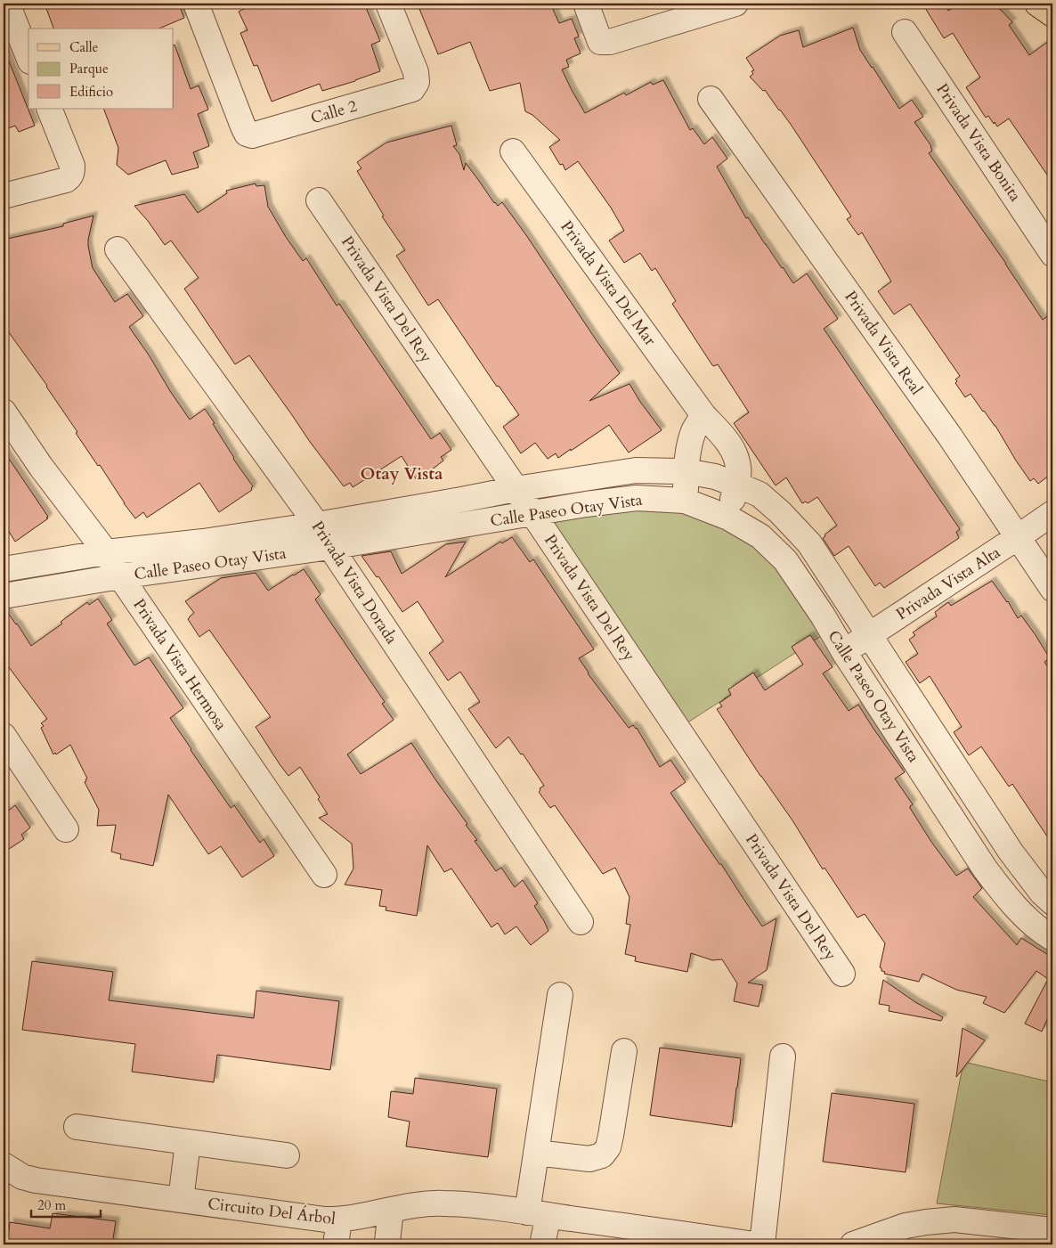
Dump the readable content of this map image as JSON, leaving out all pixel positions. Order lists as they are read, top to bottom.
{
  "streets": {
    "street": [
      "Calle 2",
      "Privada Vista Bonita",
      "Privada Vista Del Mar",
      "Privada Vista Del Rey",
      "Privada Vista Real",
      "Calle Paseo Otay Vista",
      "Privada Vista Dorada",
      "Privada Vista Alta",
      "Privada Vista Hermosa",
      "Circuito Del Árbol"
    ]
  },
  "crossings": [
    ["Privada Vista Del Mar", "Calle Paseo Otay Vista"],
    ["Privada Vista Del Rey", "Calle Paseo Otay Vista"],
    ["Privada Vista Real", "Privada Vista Alta"],
    ["Calle Paseo Otay Vista", "Privada Vista Dorada"],
    ["Calle Paseo Otay Vista", "Privada Vista Alta"],
    ["Calle Paseo Otay Vista", "Privada Vista Hermosa"]
  ],
  "districts": ["Otay Vista"],
  "legend": ["Calle", "Parque", "Edificio"],
  "scale_bar": "20 m"
}
